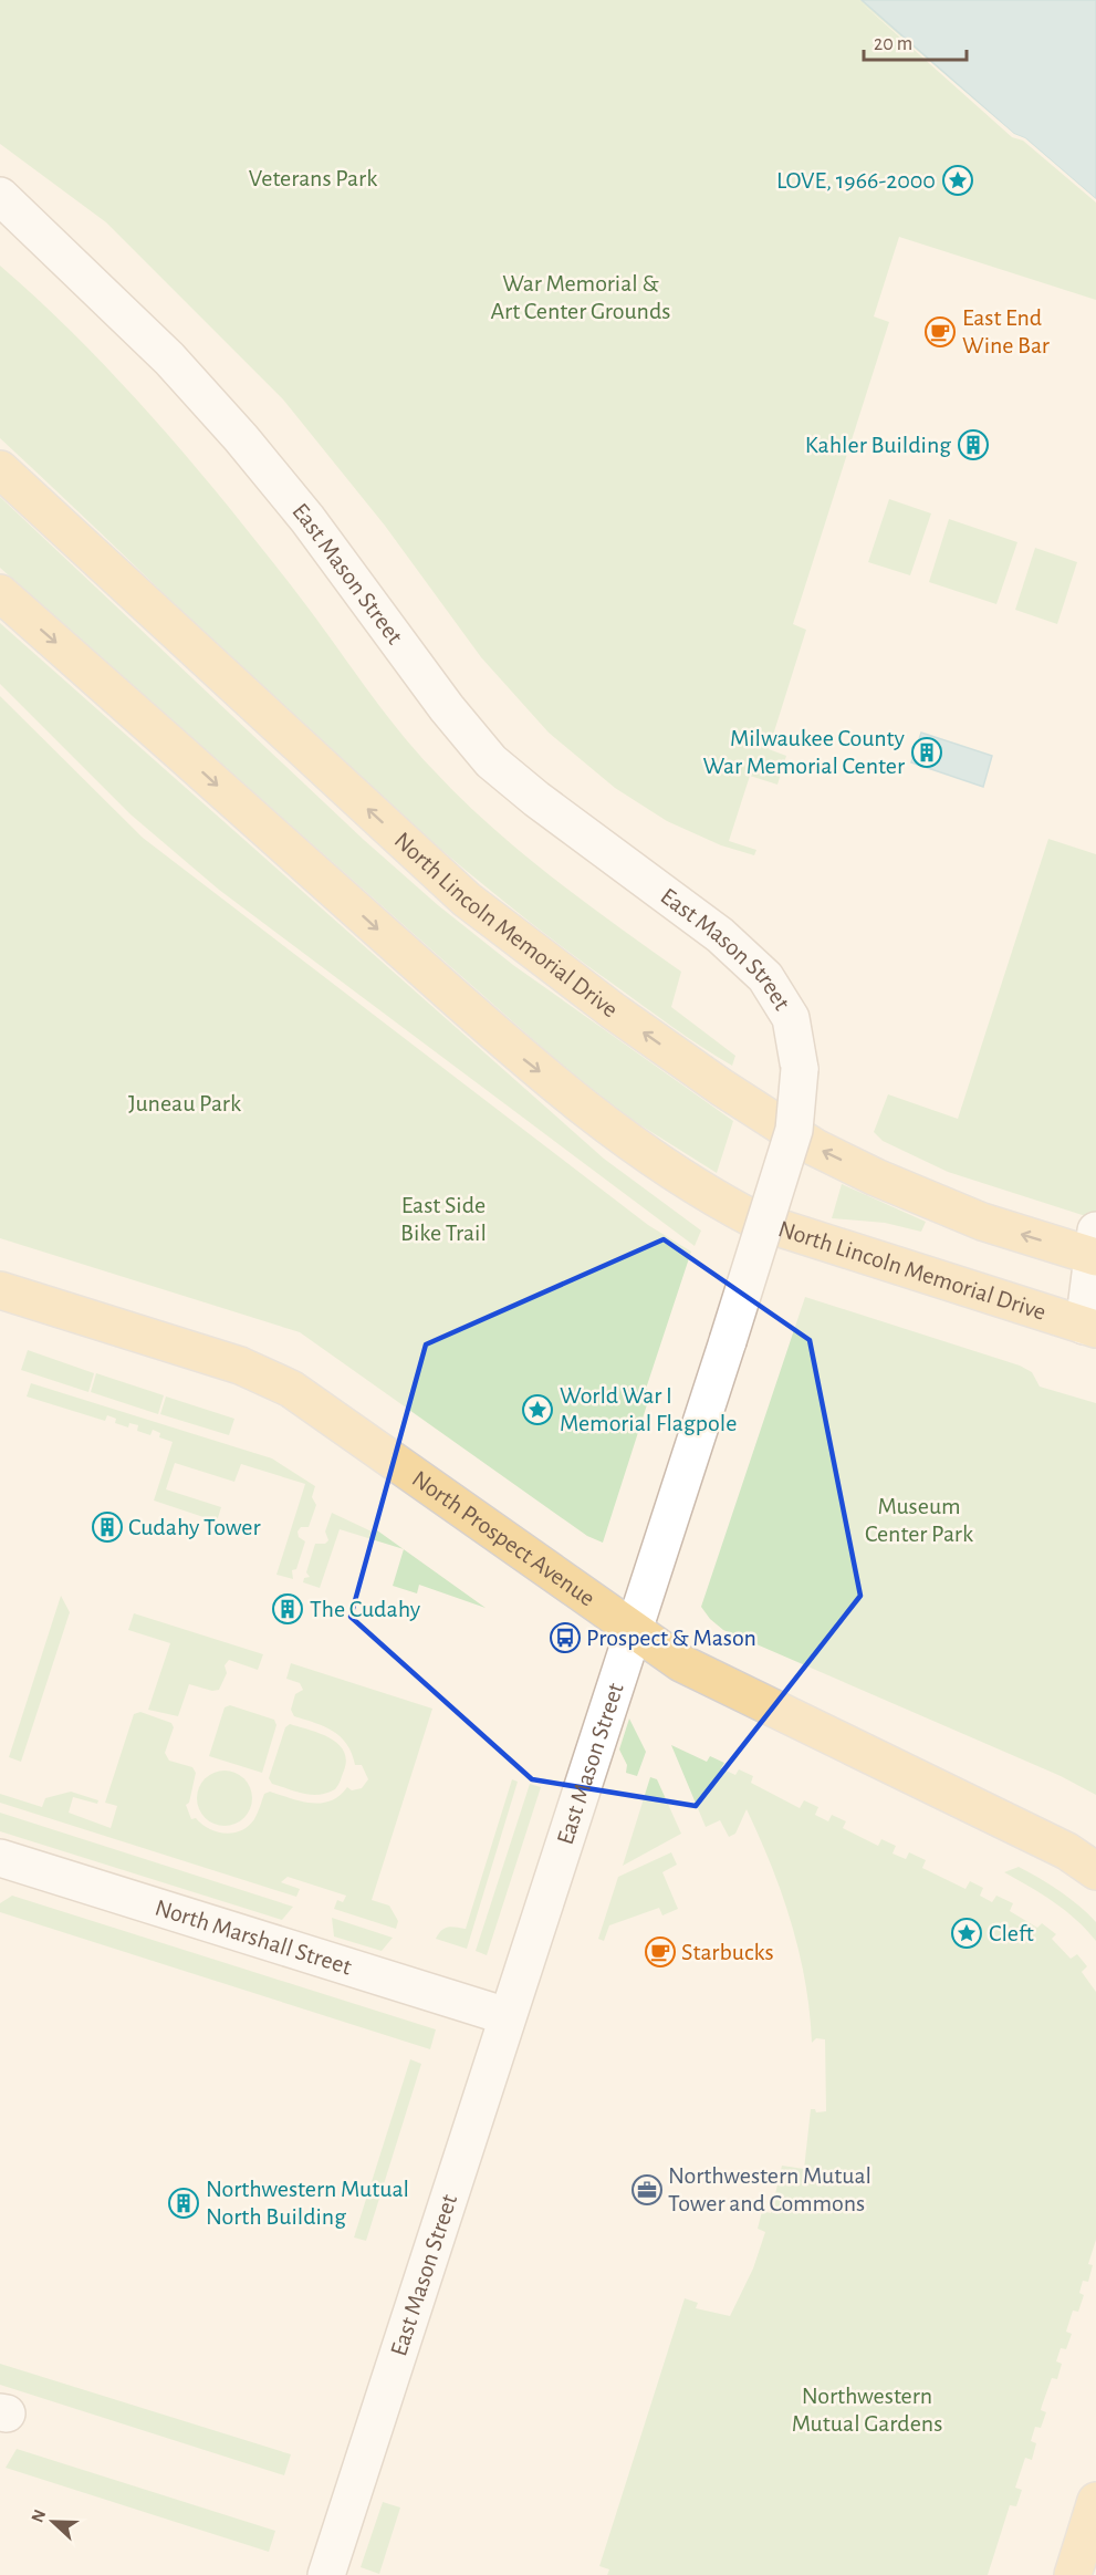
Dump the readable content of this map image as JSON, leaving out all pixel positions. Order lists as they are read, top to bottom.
{
  "streets": {
    "main road": ["North Lincoln Memorial Drive", "North Prospect Avenue"],
    "street": ["East Mason Street", "North Marshall Street"]
  },
  "crossings": [
    ["East Mason Street", "North Prospect Avenue"],
    ["East Mason Street", "North Marshall Street"]
  ],
  "parks": [
    "Veterans Park",
    "War Memorial & Art Center Grounds",
    "Juneau Park",
    "East Side Bike Trail",
    "Museum Center Park",
    "Northwestern Mutual Gardens"
  ],
  "places": {
    "place": ["LOVE, 1966-2000", "World War I Memorial Flagpole", "Cleft"],
    "cafe": ["East End Wine Bar", "Starbucks"],
    "building": [
      "Kahler Building",
      "Milwaukee County War Memorial Center",
      "Cudahy Tower",
      "The Cudahy",
      "Northwestern Mutual North Building"
    ],
    "bus stop": ["Prospect & Mason"],
    "office": ["Northwestern Mutual Tower and Commons"]
  },
  "scale_bar": "20 m",
  "north": "left"
}
